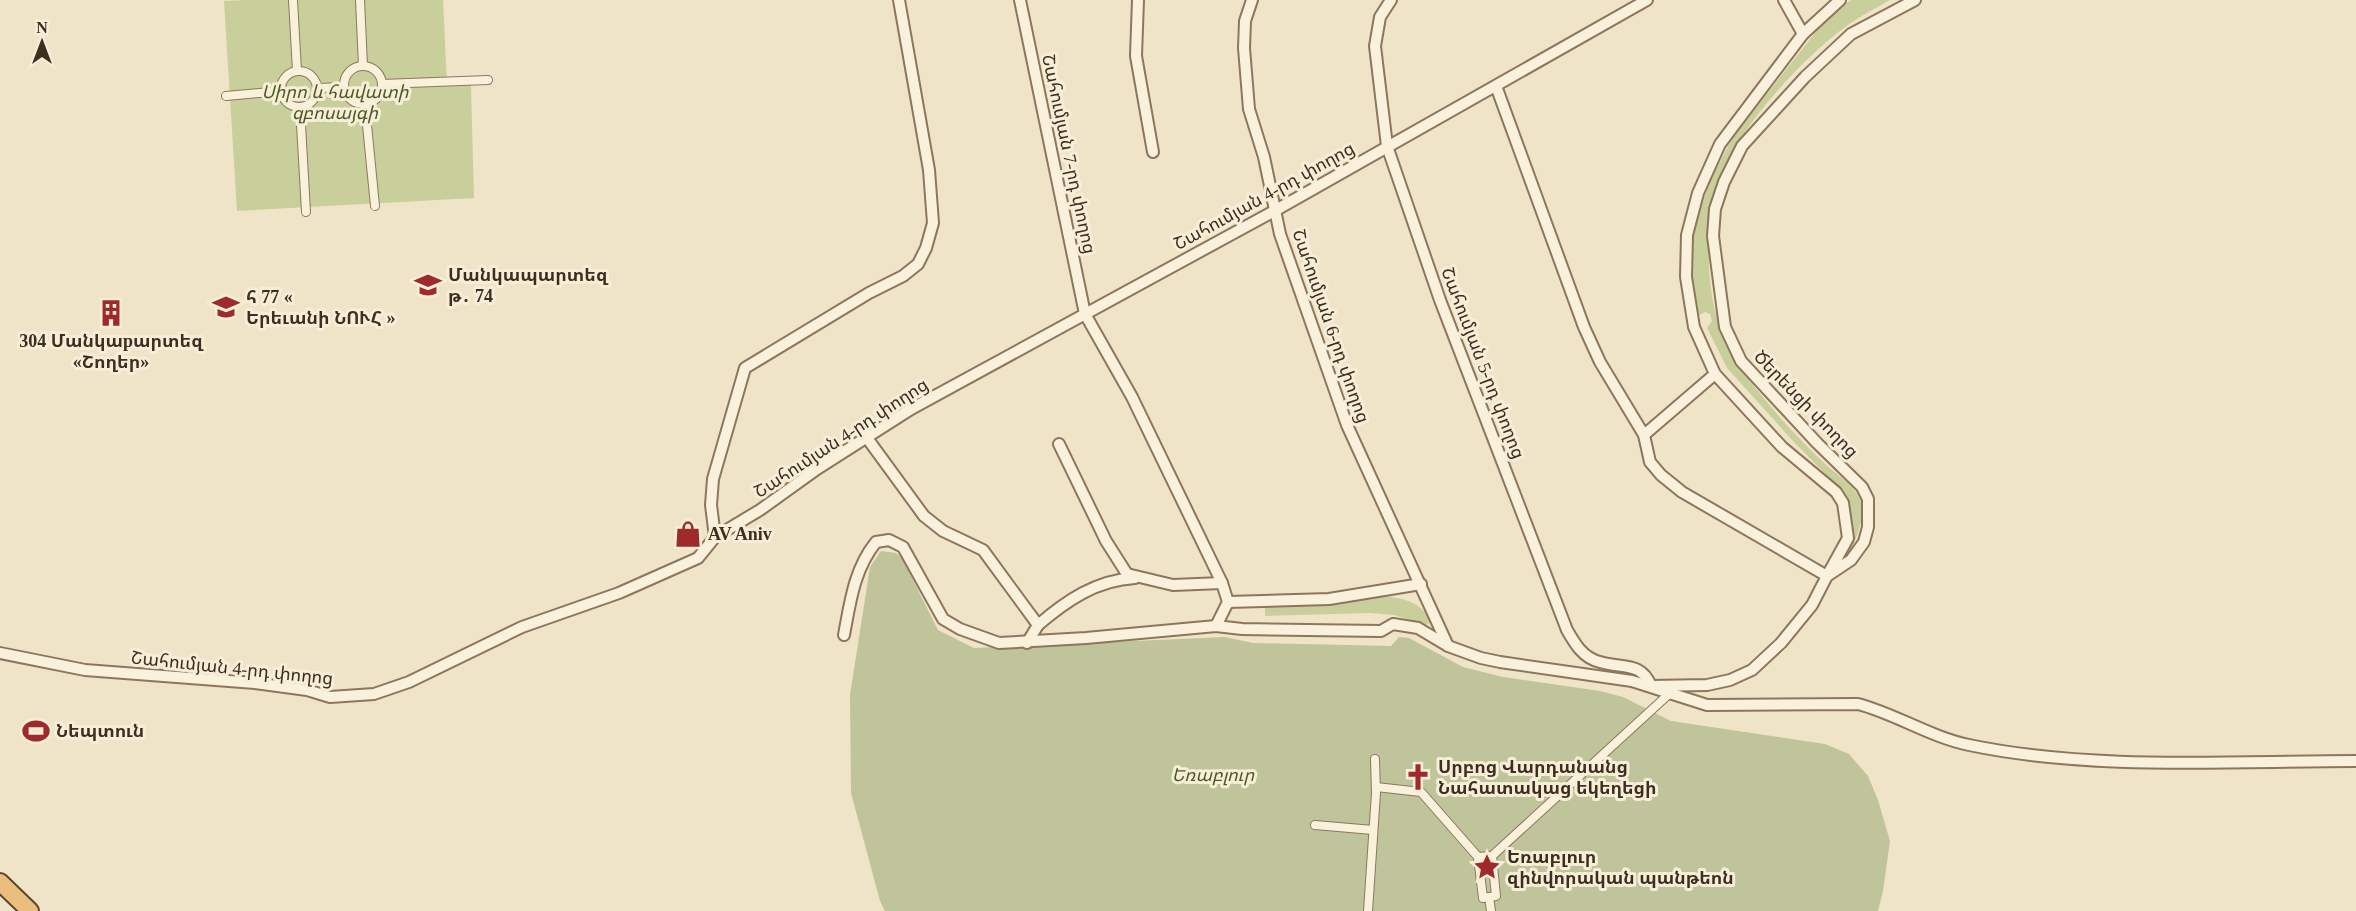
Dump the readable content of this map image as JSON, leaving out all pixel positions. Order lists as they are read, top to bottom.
{
  "streets": {
    "street": [
      "Շահումյան 7-րդ փողոց",
      "Շահումյան 4-րդ փողոց",
      "Շահումյան 6-րդ փողոց",
      "Շահումյան 5-րդ փողոց",
      "Ծերենցի փողոց"
    ]
  },
  "crossings": [
    ["Շահումյան 7-րդ փողոց", "Շահումյան 4-րդ փողոց"],
    ["Շահումյան 4-րդ փողոց", "Շահումյան 6-րդ փողոց"],
    ["Շահումյան 4-րդ փողոց", "Շահումյան 5-րդ փողոց"],
    ["Շահումյան 5-րդ փողոց", "Ծերենցի փողոց"]
  ],
  "parks": ["Սիրո և հավատի զբոսայգի", "Եռաբլուր"],
  "places": {
    "school or university": ["Մանկապարտեզ թ․ 74", "հ 77 « Երեւանի ՆՈՒՀ »"],
    "building": ["304 Մանկաpարտեզ «Շողեր»"],
    "shop": ["AV Aniv"],
    "sports": ["Նեպտուն"],
    "church": ["Սրբոց Վարդանանց Նահատակաց եկեղեցի"],
    "place": ["Եռաբլուր զինվորական պանթեոն"]
  },
  "north": "top"
}
